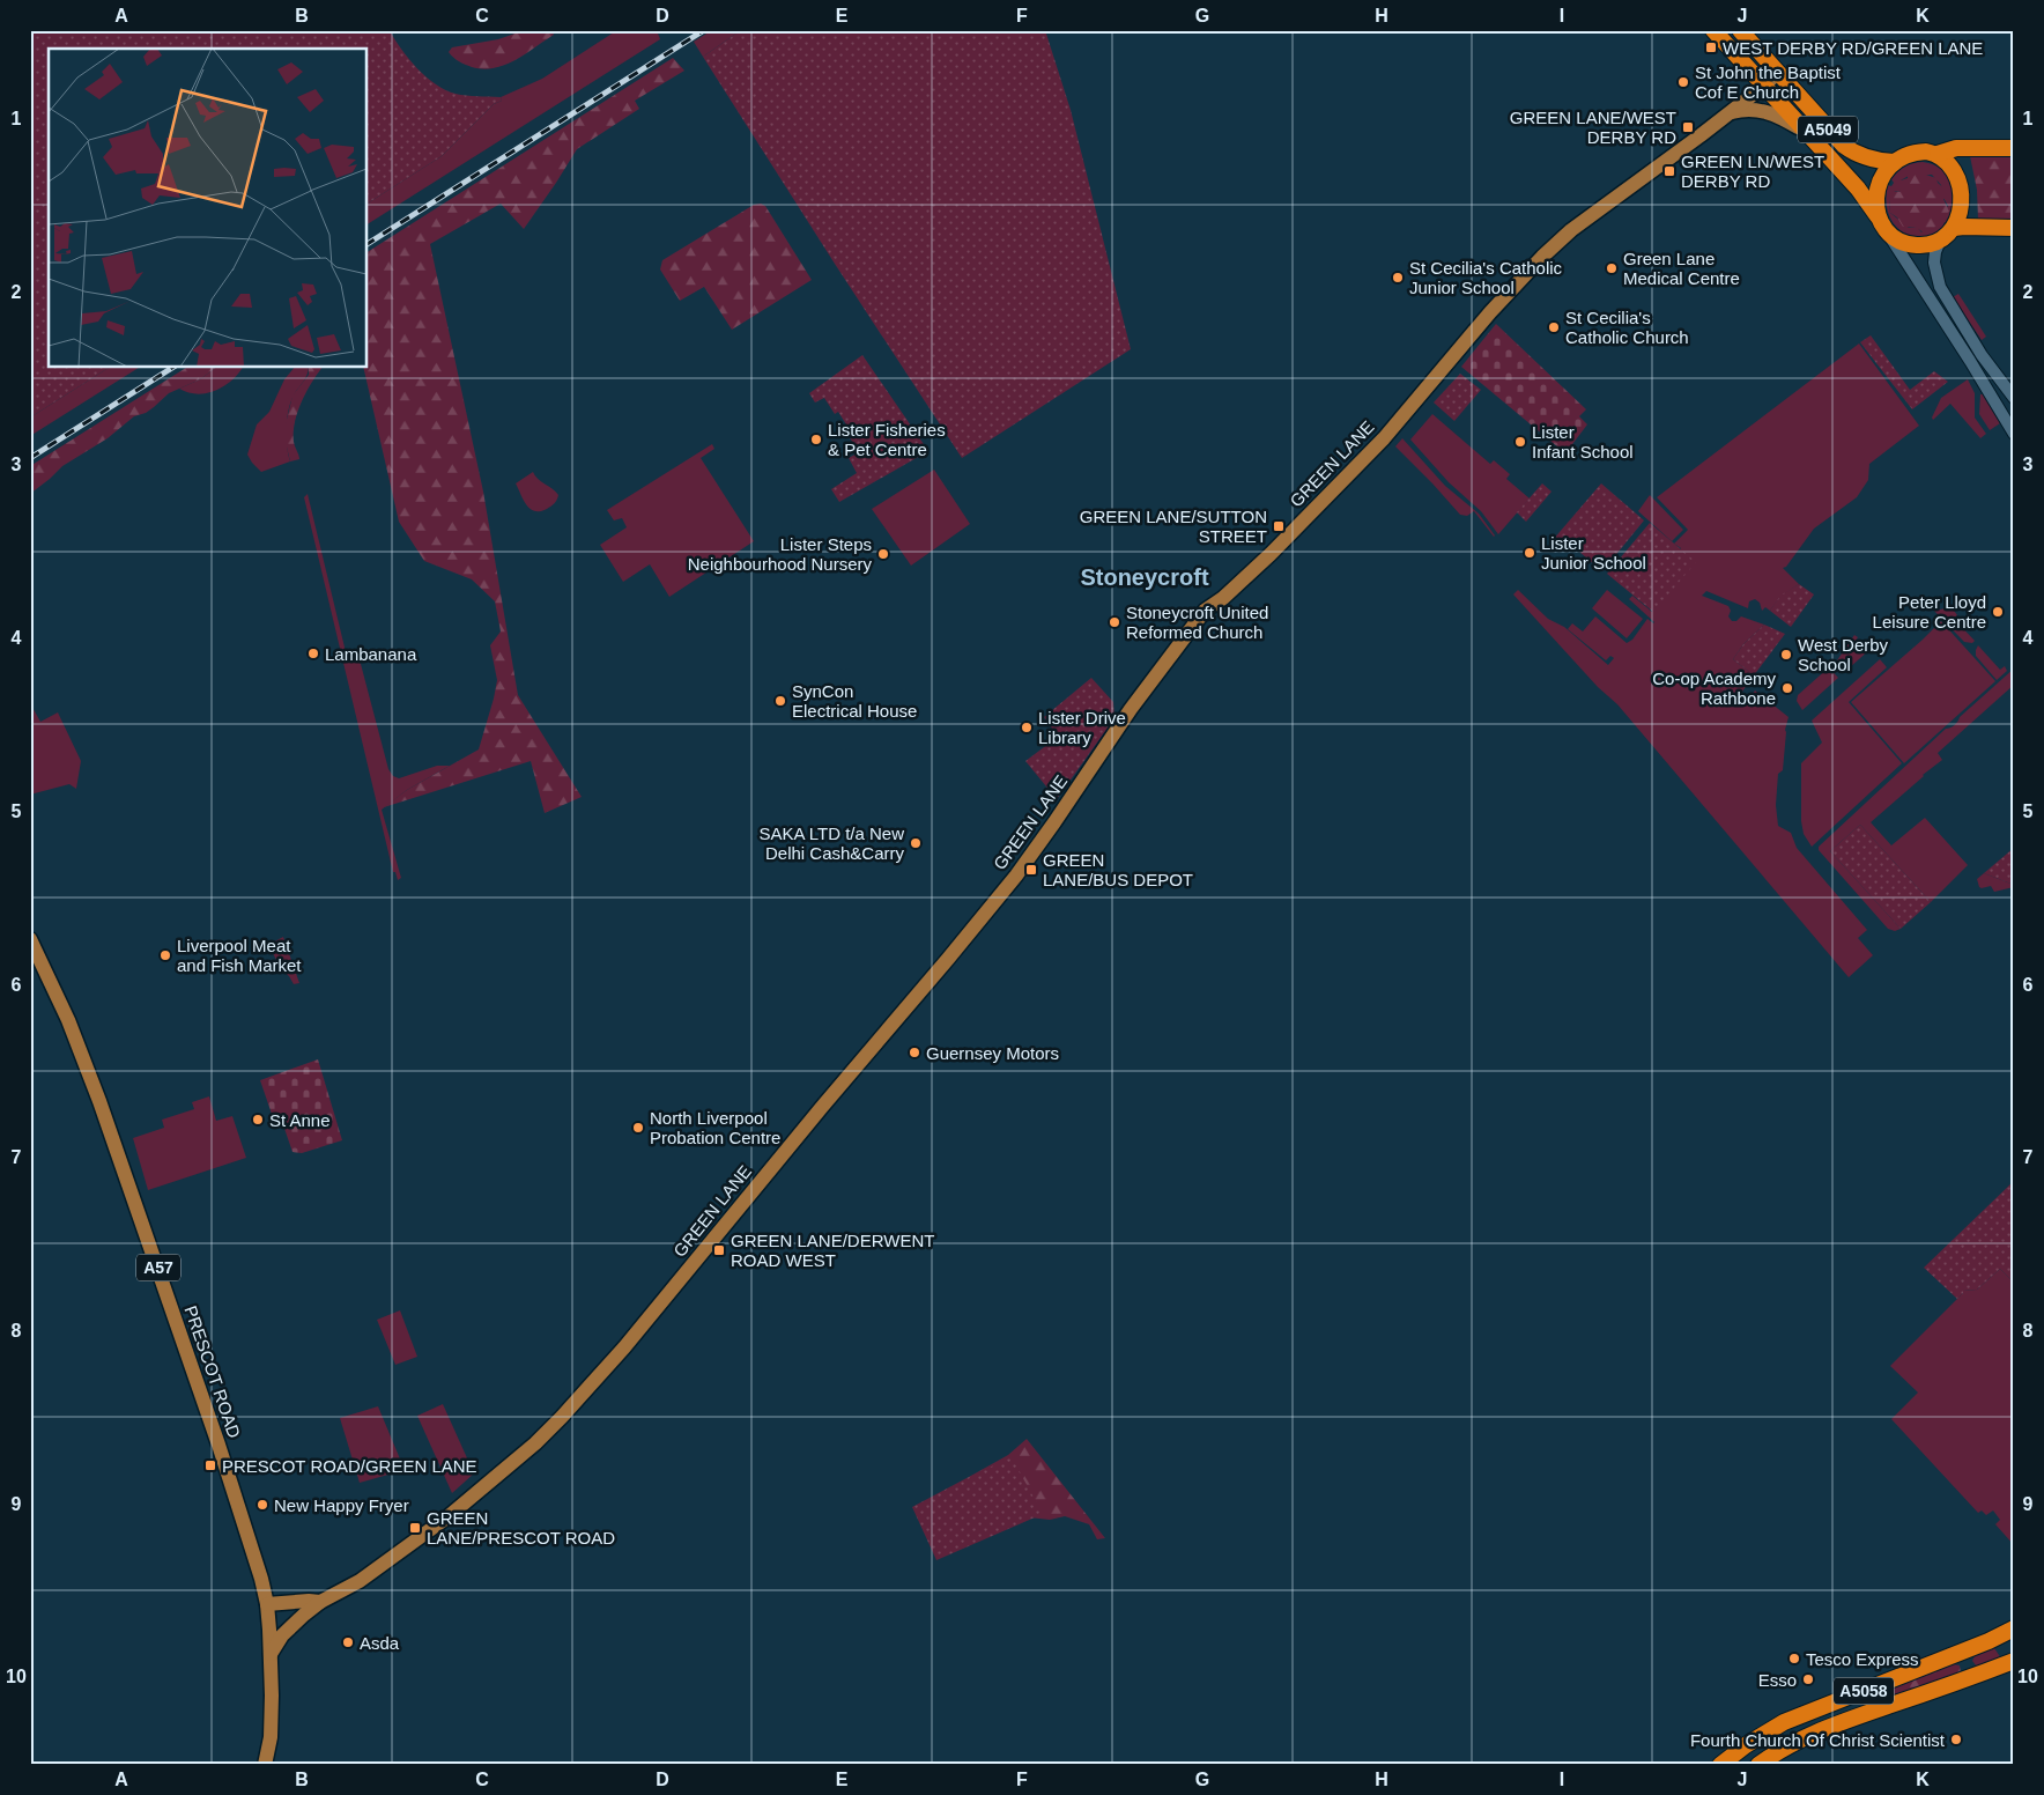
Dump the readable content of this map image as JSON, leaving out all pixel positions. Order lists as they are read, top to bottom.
{
  "streets": {
    "highway": ["A5049", "A5058"],
    "main road": ["GREEN LANE", "A57", "PRESCOT ROAD"]
  },
  "crossings": [
    ["A5049", "GREEN LANE"],
    ["GREEN LANE", "PRESCOT ROAD"]
  ],
  "districts": ["Stoneycroft"],
  "places": {
    "transit": [
      "WEST DERBY RD/GREEN LANE",
      "GREEN LANE/WEST DERBY RD",
      "GREEN LN/WEST DERBY RD",
      "GREEN LANE/SUTTON STREET",
      "GREEN LANE/BUS DEPOT",
      "GREEN LANE/DERWENT ROAD WEST",
      "PRESCOT ROAD/GREEN LANE",
      "GREEN LANE/PRESCOT ROAD"
    ],
    "other": [
      "St John the Baptist Cof E Church",
      "Green Lane Medical Centre",
      "St Cecilia's Catholic Junior School",
      "St Cecilia's Catholic Church",
      "Lister Fisheries & Pet Centre",
      "Lister Infant School",
      "Lister Junior School",
      "Lister Steps Neighbourhood Nursery",
      "Peter Lloyd Leisure Centre",
      "Stoneycroft United Reformed Church",
      "Lambanana",
      "West Derby School",
      "Co-op Academy Rathbone",
      "SynCon Electrical House",
      "Lister Drive Library",
      "SAKA LTD t/a New Delhi Cash&Carry",
      "Liverpool Meat and Fish Market",
      "Guernsey Motors",
      "St Anne",
      "North Liverpool Probation Centre",
      "New Happy Fryer",
      "Asda",
      "Tesco Express",
      "Esso",
      "Fourth Church Of Christ Scientist"
    ]
  },
  "grid": {
    "columns": [
      "A",
      "B",
      "C",
      "D",
      "E",
      "F",
      "G",
      "H",
      "I",
      "J",
      "K"
    ],
    "rows": [
      "1",
      "2",
      "3",
      "4",
      "5",
      "6",
      "7",
      "8",
      "9",
      "10"
    ]
  }
}
